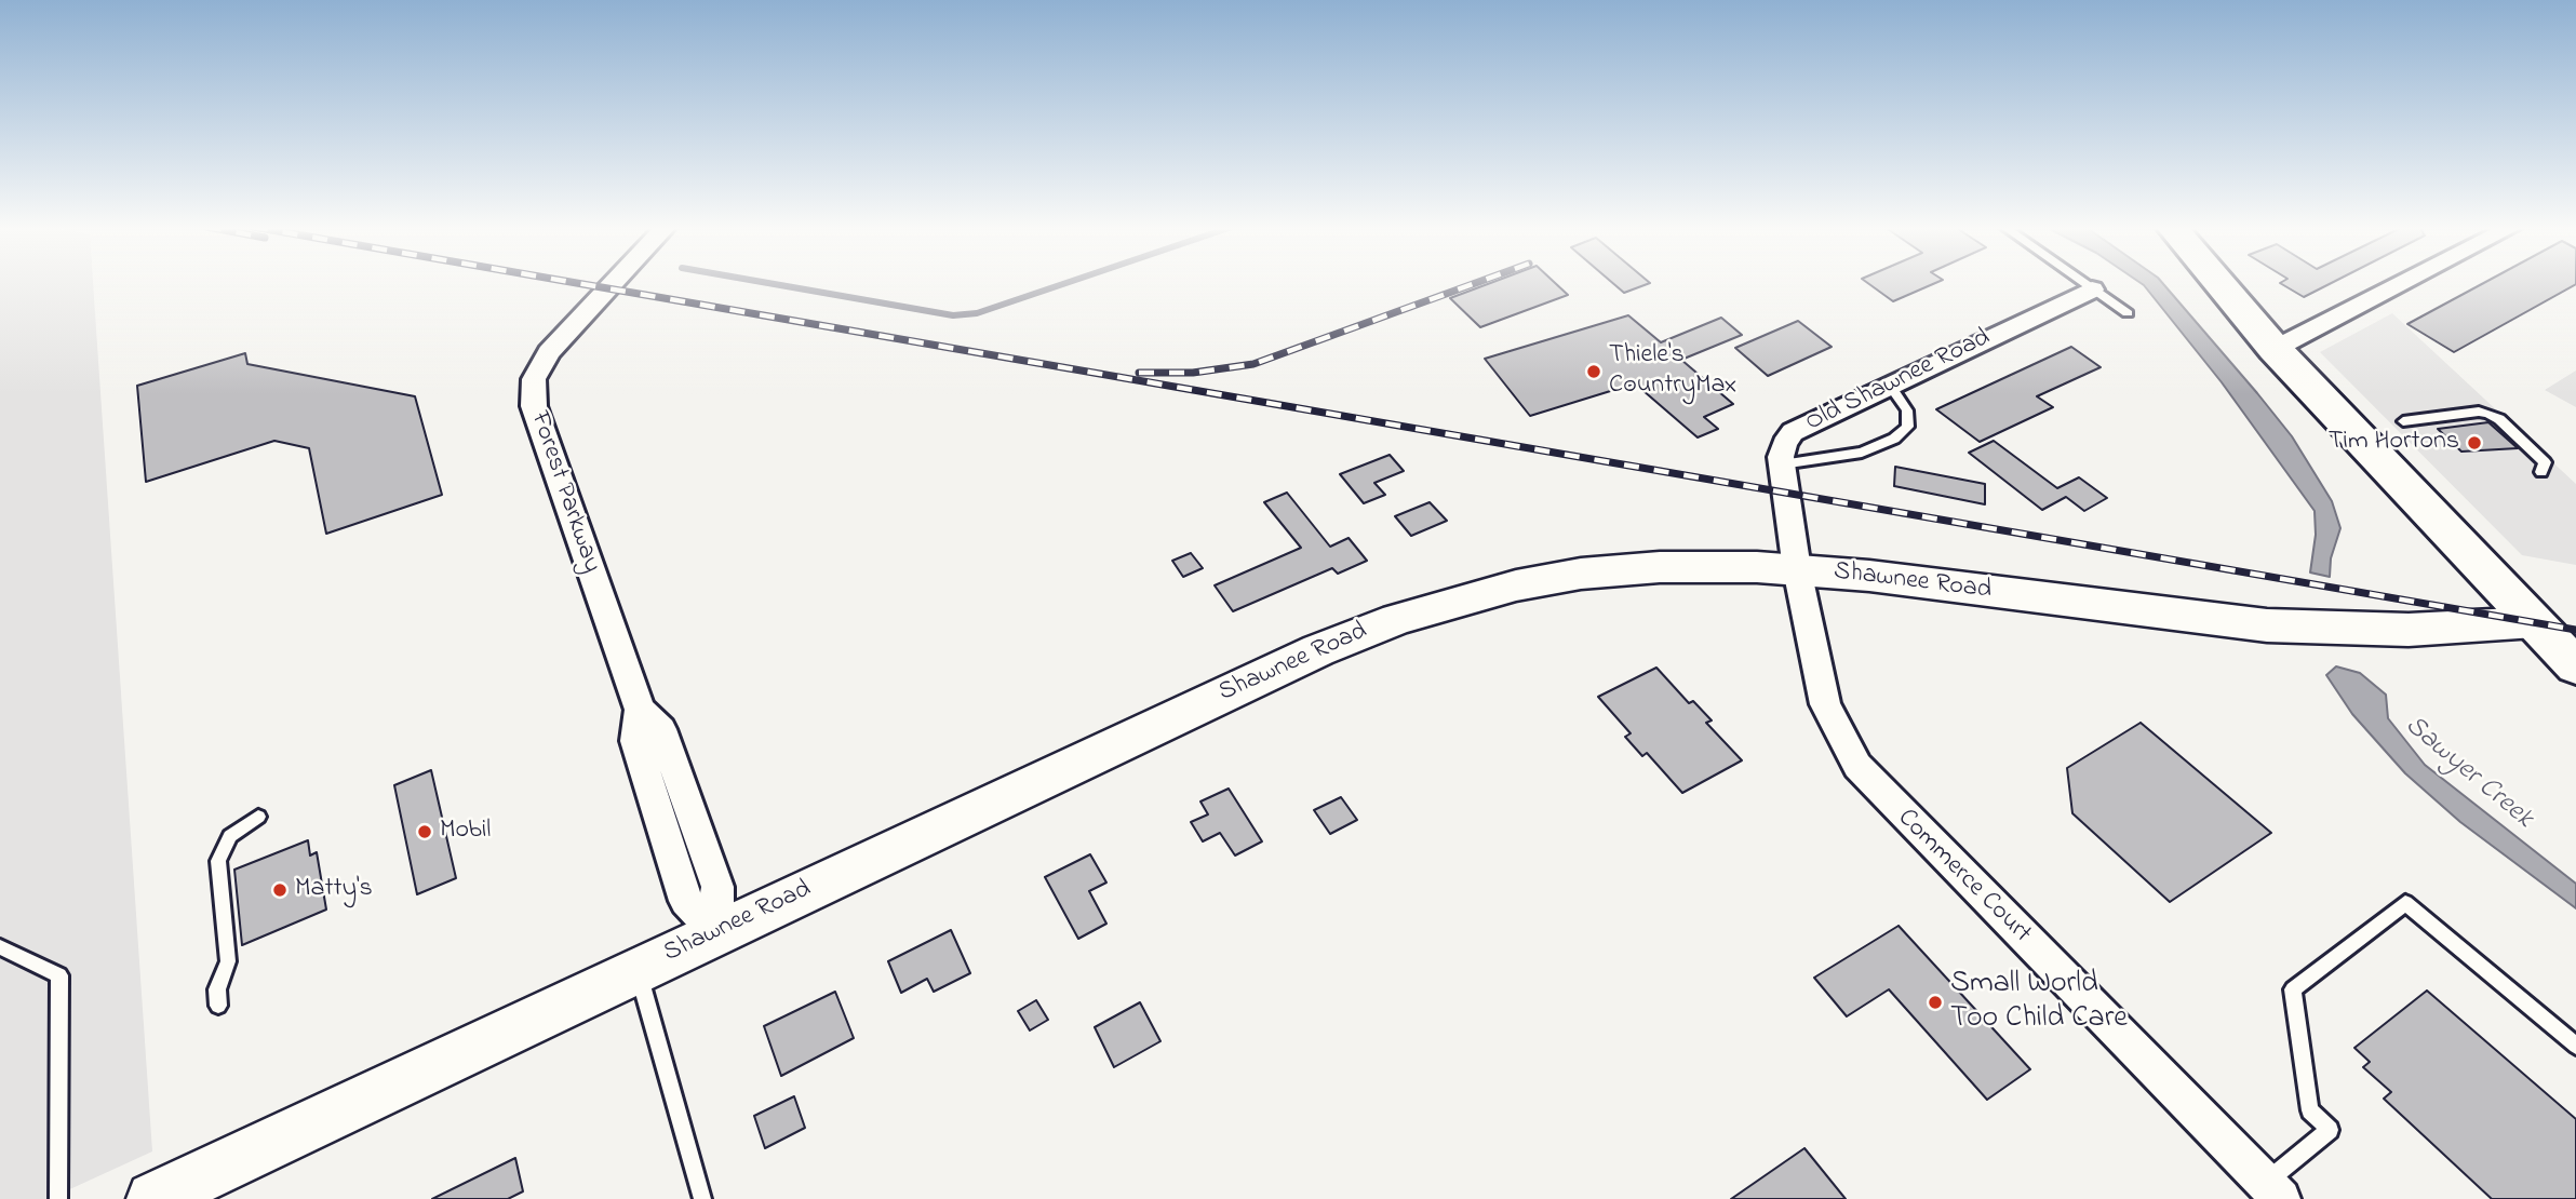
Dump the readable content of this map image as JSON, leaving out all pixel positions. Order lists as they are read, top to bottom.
{
  "streets": {
    "main road": ["Shawnee Road"],
    "street": ["Old Shawnee Road", "Forest Parkway", "Commerce Court"]
  },
  "crossings": [
    ["Forest Parkway", "Shawnee Road"],
    ["Shawnee Road", "Commerce Court"]
  ],
  "water": ["Sawyer Creek"],
  "places": [
    "Thiele's CountryMax",
    "Tim Hortons",
    "Mobil",
    "Matty's",
    "Small World Too Child Care"
  ]
}
